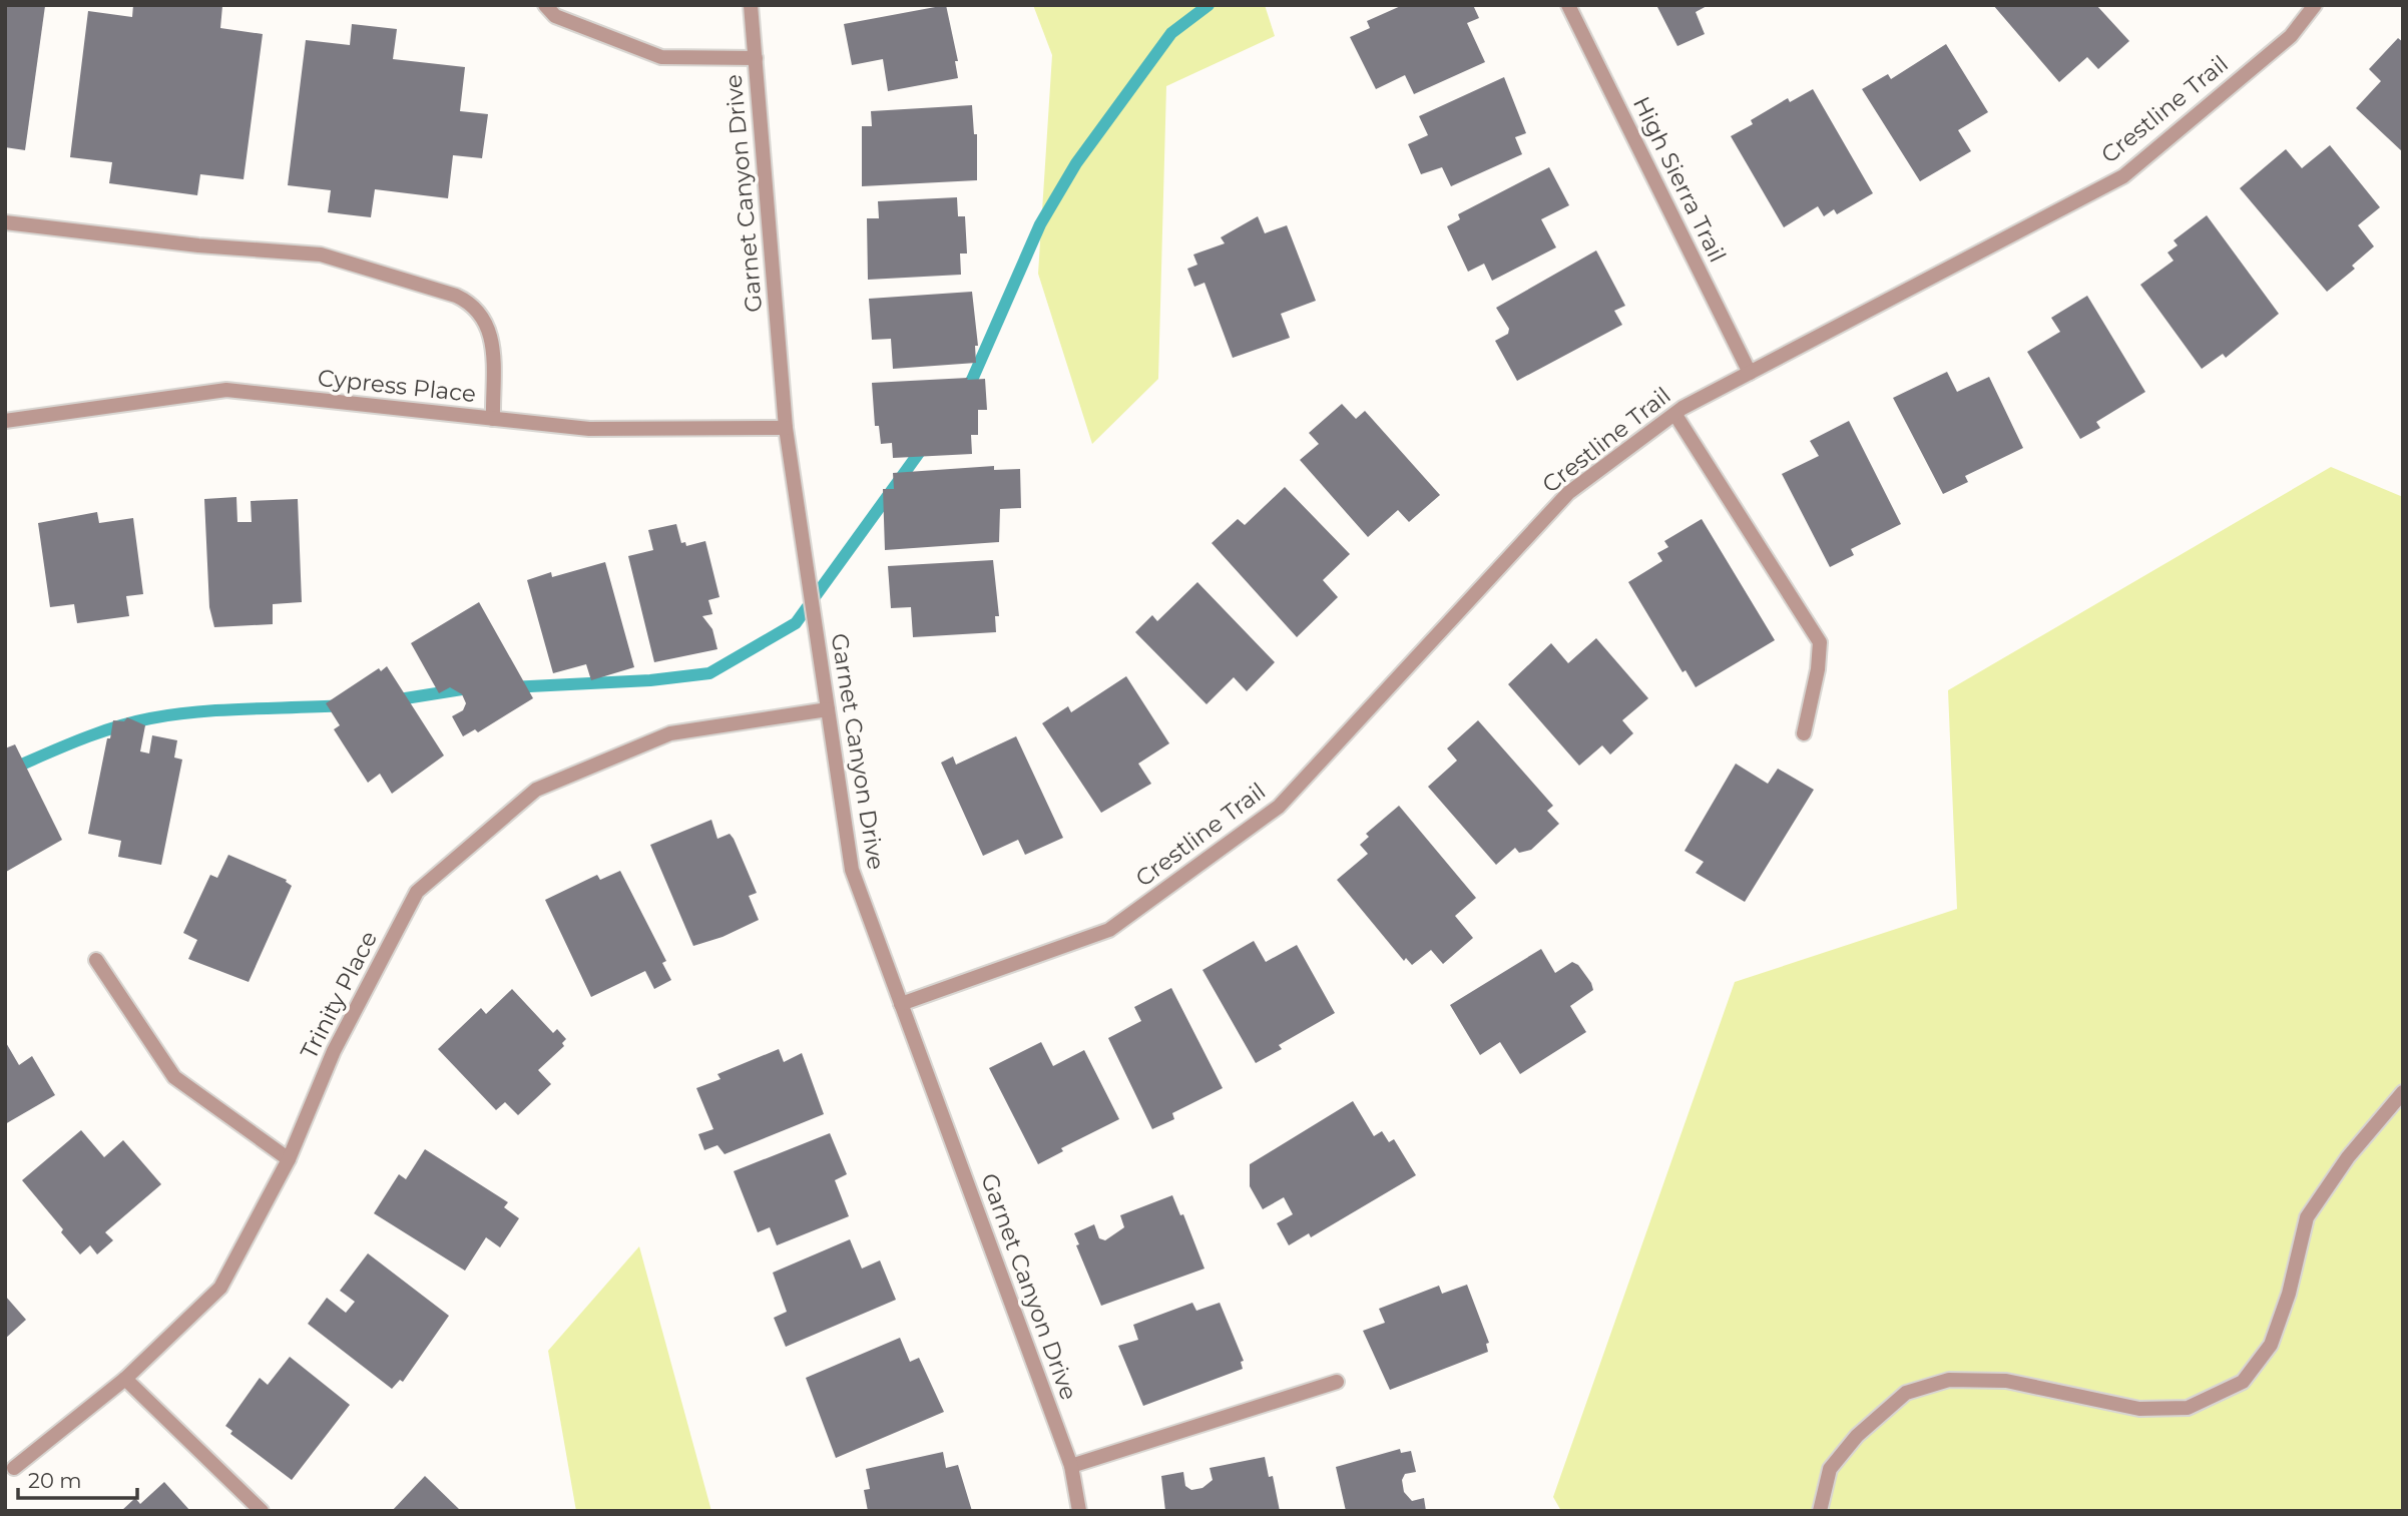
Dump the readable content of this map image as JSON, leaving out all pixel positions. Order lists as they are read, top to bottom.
{
  "streets": {
    "street": [
      "Crestline Trail",
      "High Sierra Trail",
      "Garnet Canyon Drive",
      "Cypress Place",
      "Trinity Place"
    ]
  },
  "crossings": [
    ["Crestline Trail", "High Sierra Trail"],
    ["Crestline Trail", "Garnet Canyon Drive"],
    ["Garnet Canyon Drive", "Cypress Place"],
    ["Garnet Canyon Drive", "Trinity Place"]
  ],
  "scale_bar": "20 m"
}
